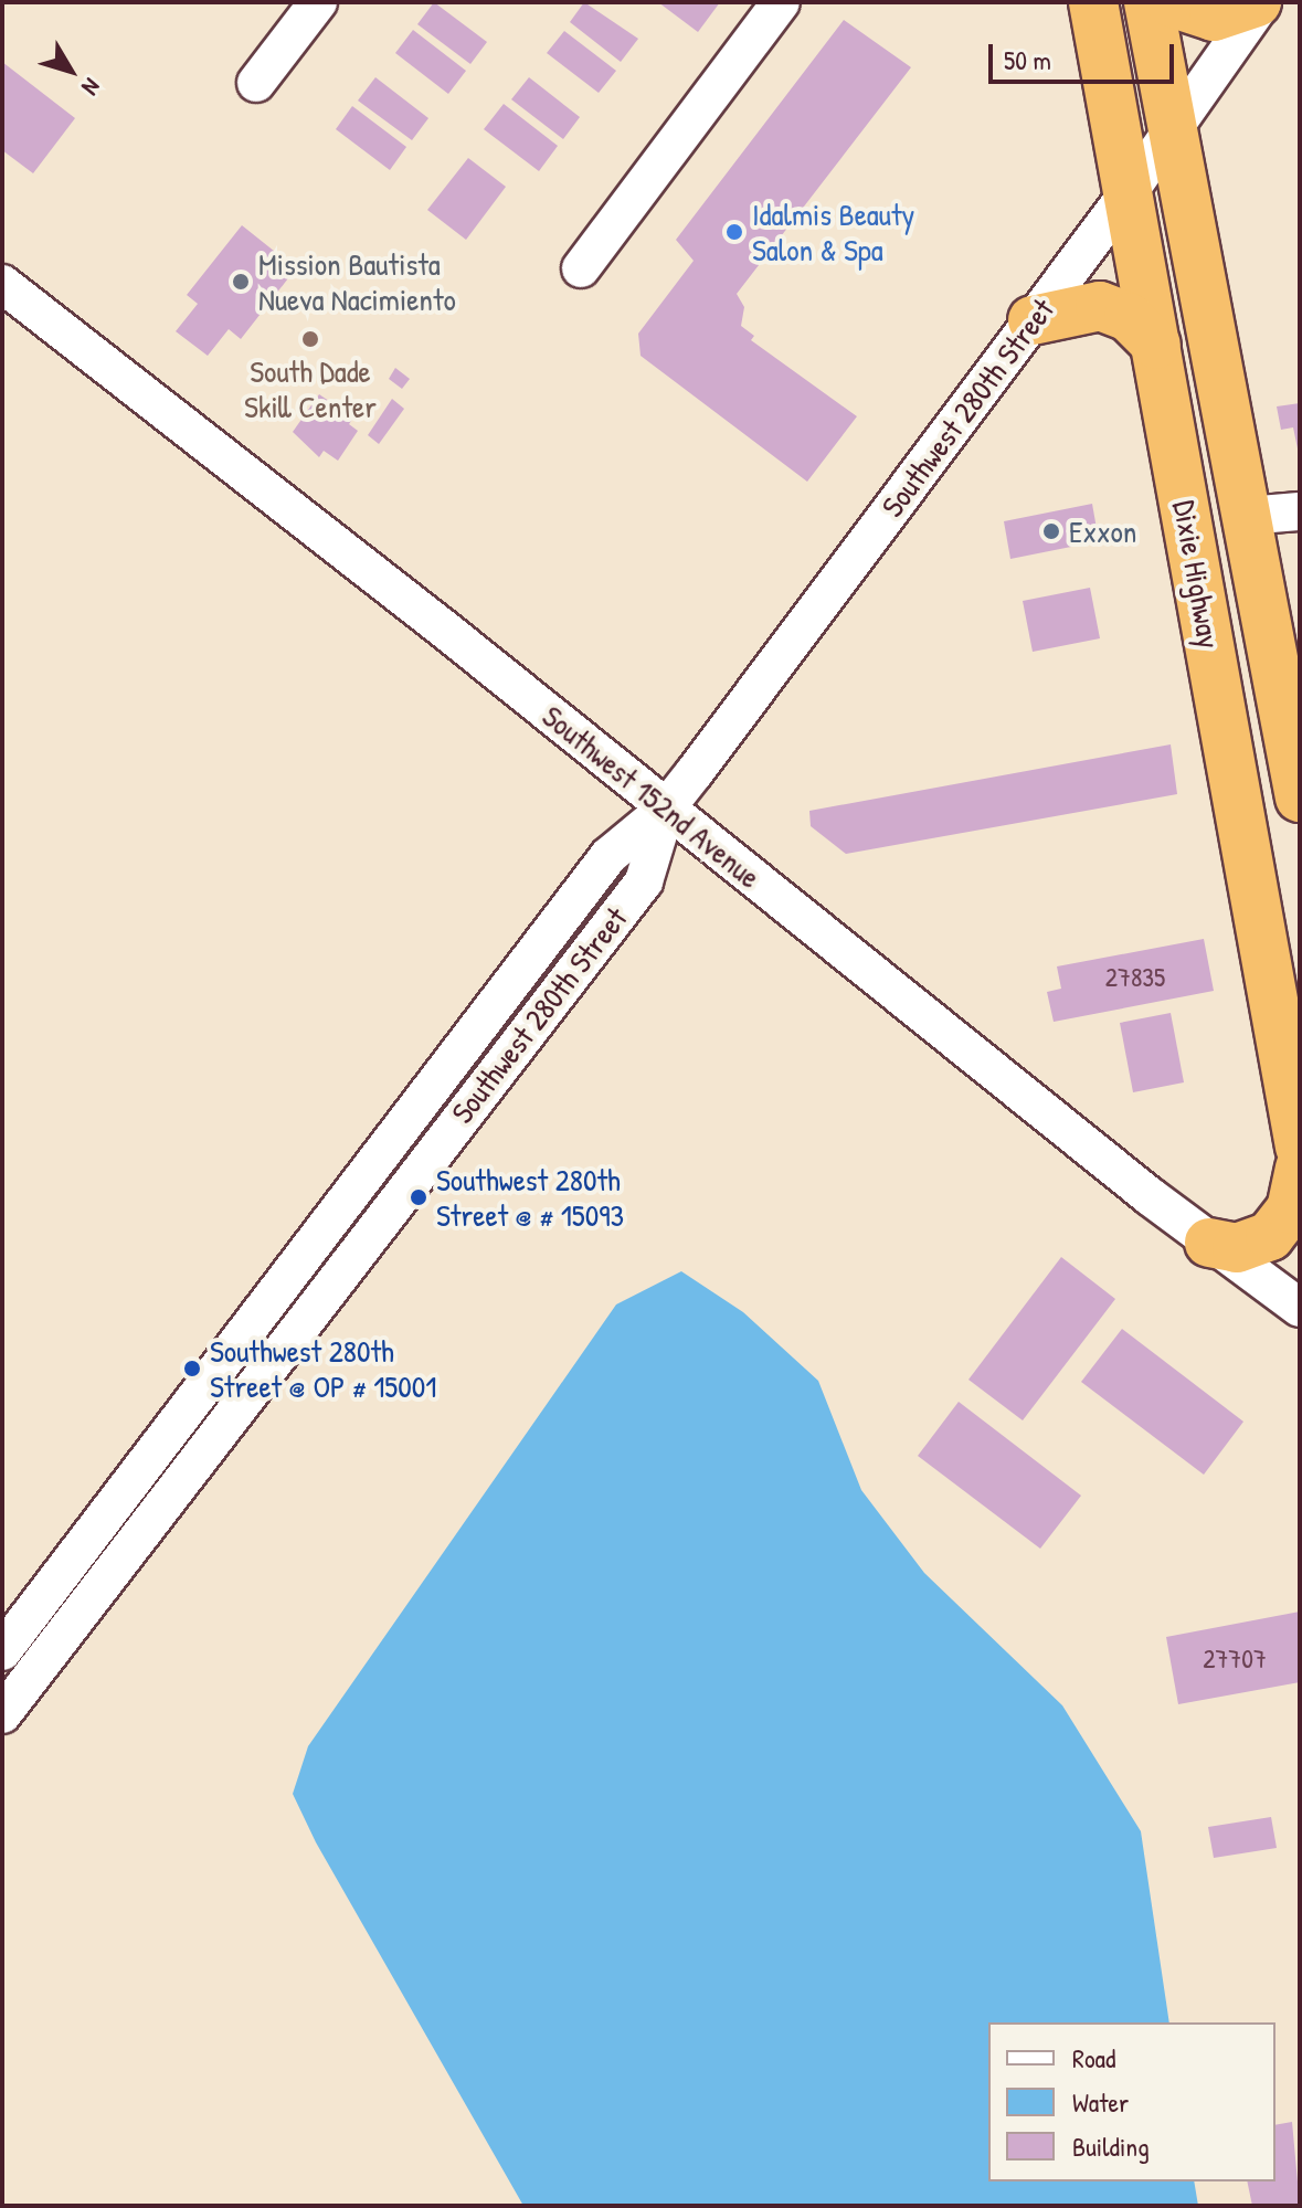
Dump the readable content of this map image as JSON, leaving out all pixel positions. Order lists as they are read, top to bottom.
{
  "streets": {
    "highway": ["Dixie Highway"],
    "street": ["Southwest 280th Street", "Southwest 152nd Avenue"]
  },
  "crossings": [
    ["Southwest 280th Street", "Dixie Highway"],
    ["Southwest 280th Street", "Southwest 152nd Avenue"]
  ],
  "places": [
    "Idalmis Beauty Salon & Spa",
    "Mission Bautista Nueva Nacimiento",
    "South Dade Skill Center",
    "Exxon",
    "Southwest 280th Street @ # 15093",
    "Southwest 280th Street @ OP # 15001"
  ],
  "house_numbers": ["27835", "27707"],
  "legend": ["Road", "Water", "Building"],
  "scale_bar": "50 m",
  "north": "bottom right"
}
